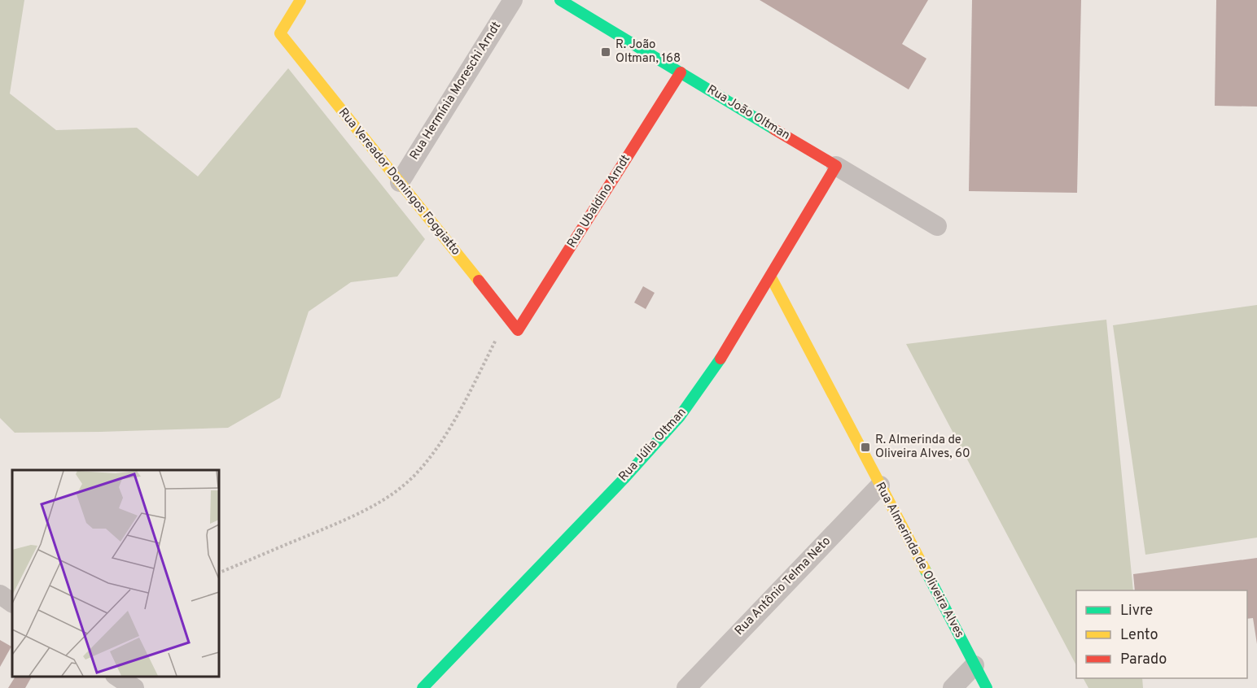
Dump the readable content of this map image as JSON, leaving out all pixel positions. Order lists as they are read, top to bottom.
{
  "streets": {
    "street": [
      "Rua Hermínia Moreschi Arndt",
      "Rua João Oltman",
      "Rua Vereador Domingos Foggiatto",
      "Rua Ubaldino Arndt",
      "Rua Júlia Oltman",
      "Rua Almerinda de Oliveira Alves",
      "Rua Antônio Telma Neto"
    ]
  },
  "crossings": [
    ["Rua Hermínia Moreschi Arndt", "Rua Vereador Domingos Foggiatto"],
    ["Rua João Oltman", "Rua Ubaldino Arndt"],
    ["Rua João Oltman", "Rua Júlia Oltman"],
    ["Rua Vereador Domingos Foggiatto", "Rua Ubaldino Arndt"],
    ["Rua Júlia Oltman", "Rua Almerinda de Oliveira Alves"],
    ["Rua Almerinda de Oliveira Alves", "Rua Antônio Telma Neto"]
  ],
  "places": {
    "transit": ["R. João Oltman, 168", "R. Almerinda de Oliveira Alves, 60"]
  },
  "legend": ["Livre", "Lento", "Parado"]
}
